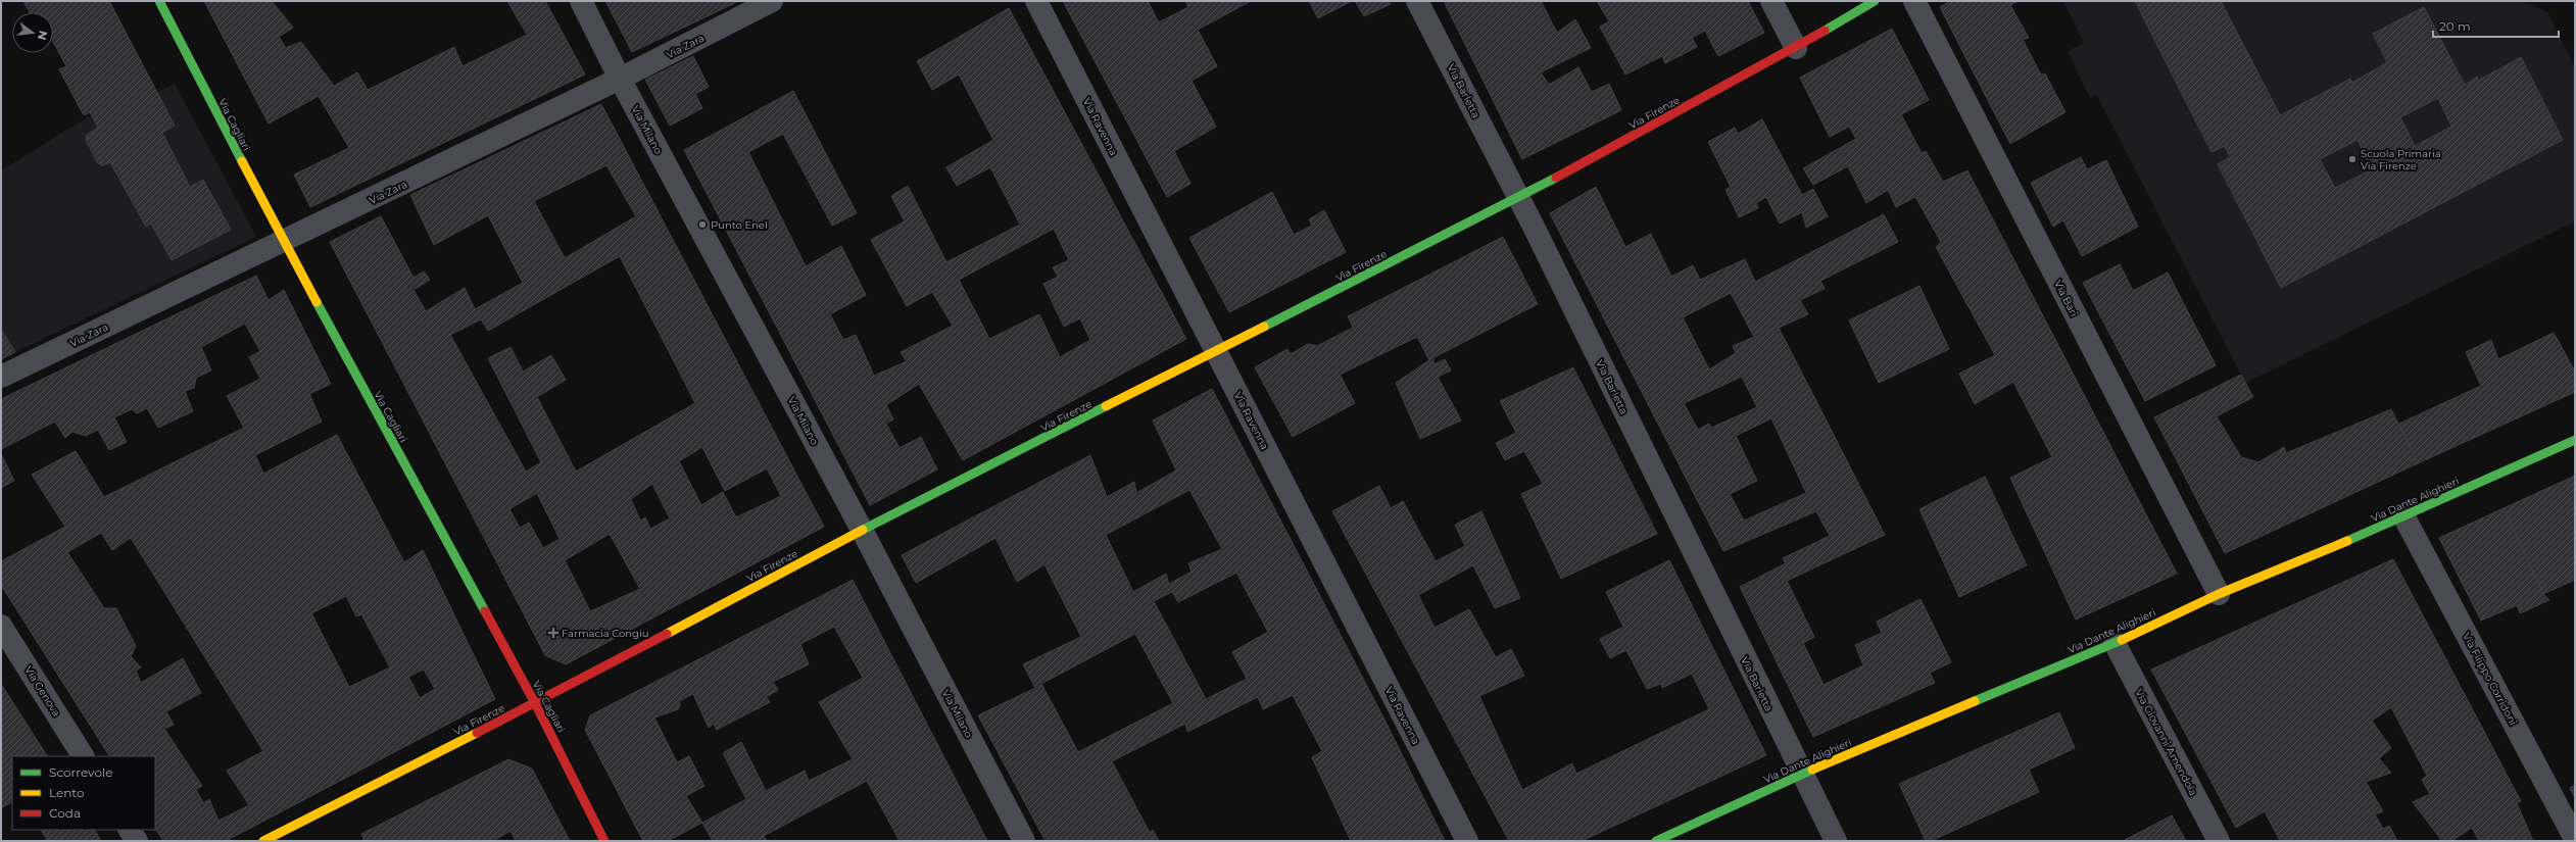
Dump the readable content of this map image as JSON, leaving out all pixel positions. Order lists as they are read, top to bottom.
{
  "streets": {
    "street": [
      "Via Zara",
      "Via Barletta",
      "Via Firenze",
      "Via Cagliari",
      "Via Ravenna",
      "Via Milano",
      "Via Bari",
      "Via Dante Alighieri",
      "Via Filippo Corridoni",
      "Via Genova",
      "Via Giovanni Amendola"
    ]
  },
  "crossings": [
    ["Via Zara", "Via Cagliari"],
    ["Via Zara", "Via Milano"],
    ["Via Barletta", "Via Firenze"],
    ["Via Barletta", "Via Dante Alighieri"],
    ["Via Firenze", "Via Cagliari"],
    ["Via Firenze", "Via Ravenna"],
    ["Via Firenze", "Via Milano"],
    ["Via Bari", "Via Dante Alighieri"],
    ["Via Dante Alighieri", "Via Filippo Corridoni"],
    ["Via Dante Alighieri", "Via Giovanni Amendola"]
  ],
  "places": {
    "other": ["Scuola Primaria Via Firenze", "Punto Enel"],
    "health": ["Farmacia Congiu"]
  },
  "legend": ["Scorrevole", "Lento", "Coda"],
  "scale_bar": "20 m",
  "north": "right"
}
